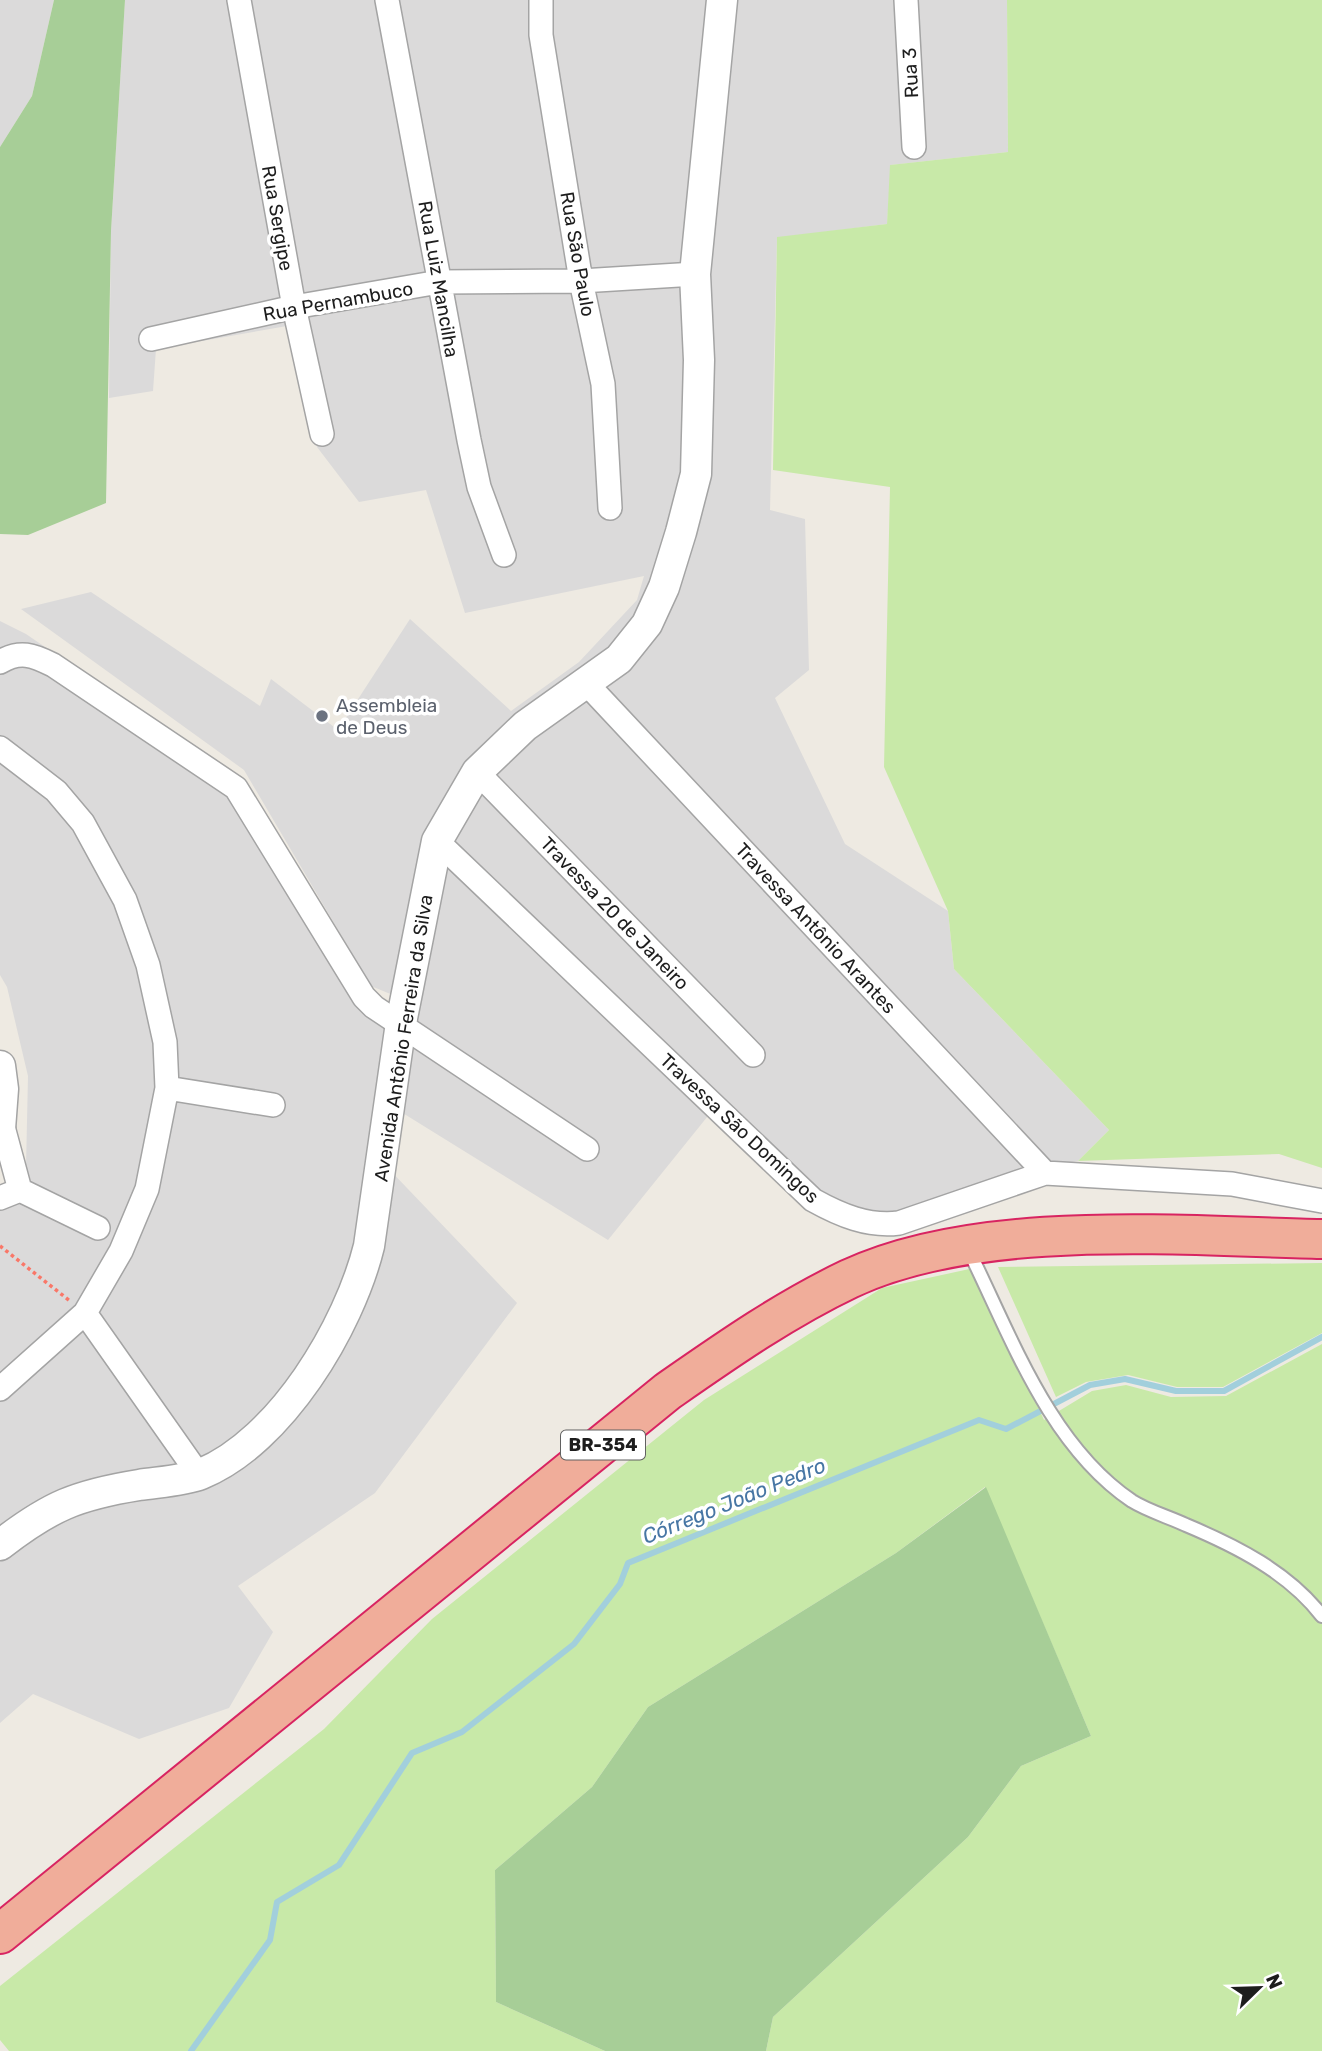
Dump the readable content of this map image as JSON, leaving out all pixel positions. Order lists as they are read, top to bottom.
{
  "streets": {
    "highway": ["BR-354"],
    "street": [
      "Rua 3",
      "Rua Sergipe",
      "Rua São Paulo",
      "Rua Luiz Mancilha",
      "Rua Pernambuco",
      "Travessa 20 de Janeiro",
      "Travessa Antônio Arantes",
      "Avenida Antônio Ferreira da Silva",
      "Travessa São Domingos"
    ]
  },
  "crossings": [
    ["Rua Sergipe", "Rua Pernambuco"],
    ["Rua São Paulo", "Rua Pernambuco"],
    ["Rua Luiz Mancilha", "Rua Pernambuco"],
    ["Rua Pernambuco", "Avenida Antônio Ferreira da Silva"],
    ["Travessa 20 de Janeiro", "Avenida Antônio Ferreira da Silva"],
    ["Travessa Antônio Arantes", "Avenida Antônio Ferreira da Silva"],
    ["Travessa Antônio Arantes", "Travessa São Domingos"],
    ["Avenida Antônio Ferreira da Silva", "Travessa São Domingos"]
  ],
  "water": ["Córrego João Pedro"],
  "places": ["Assembleia de Deus"],
  "north": "top right"
}
